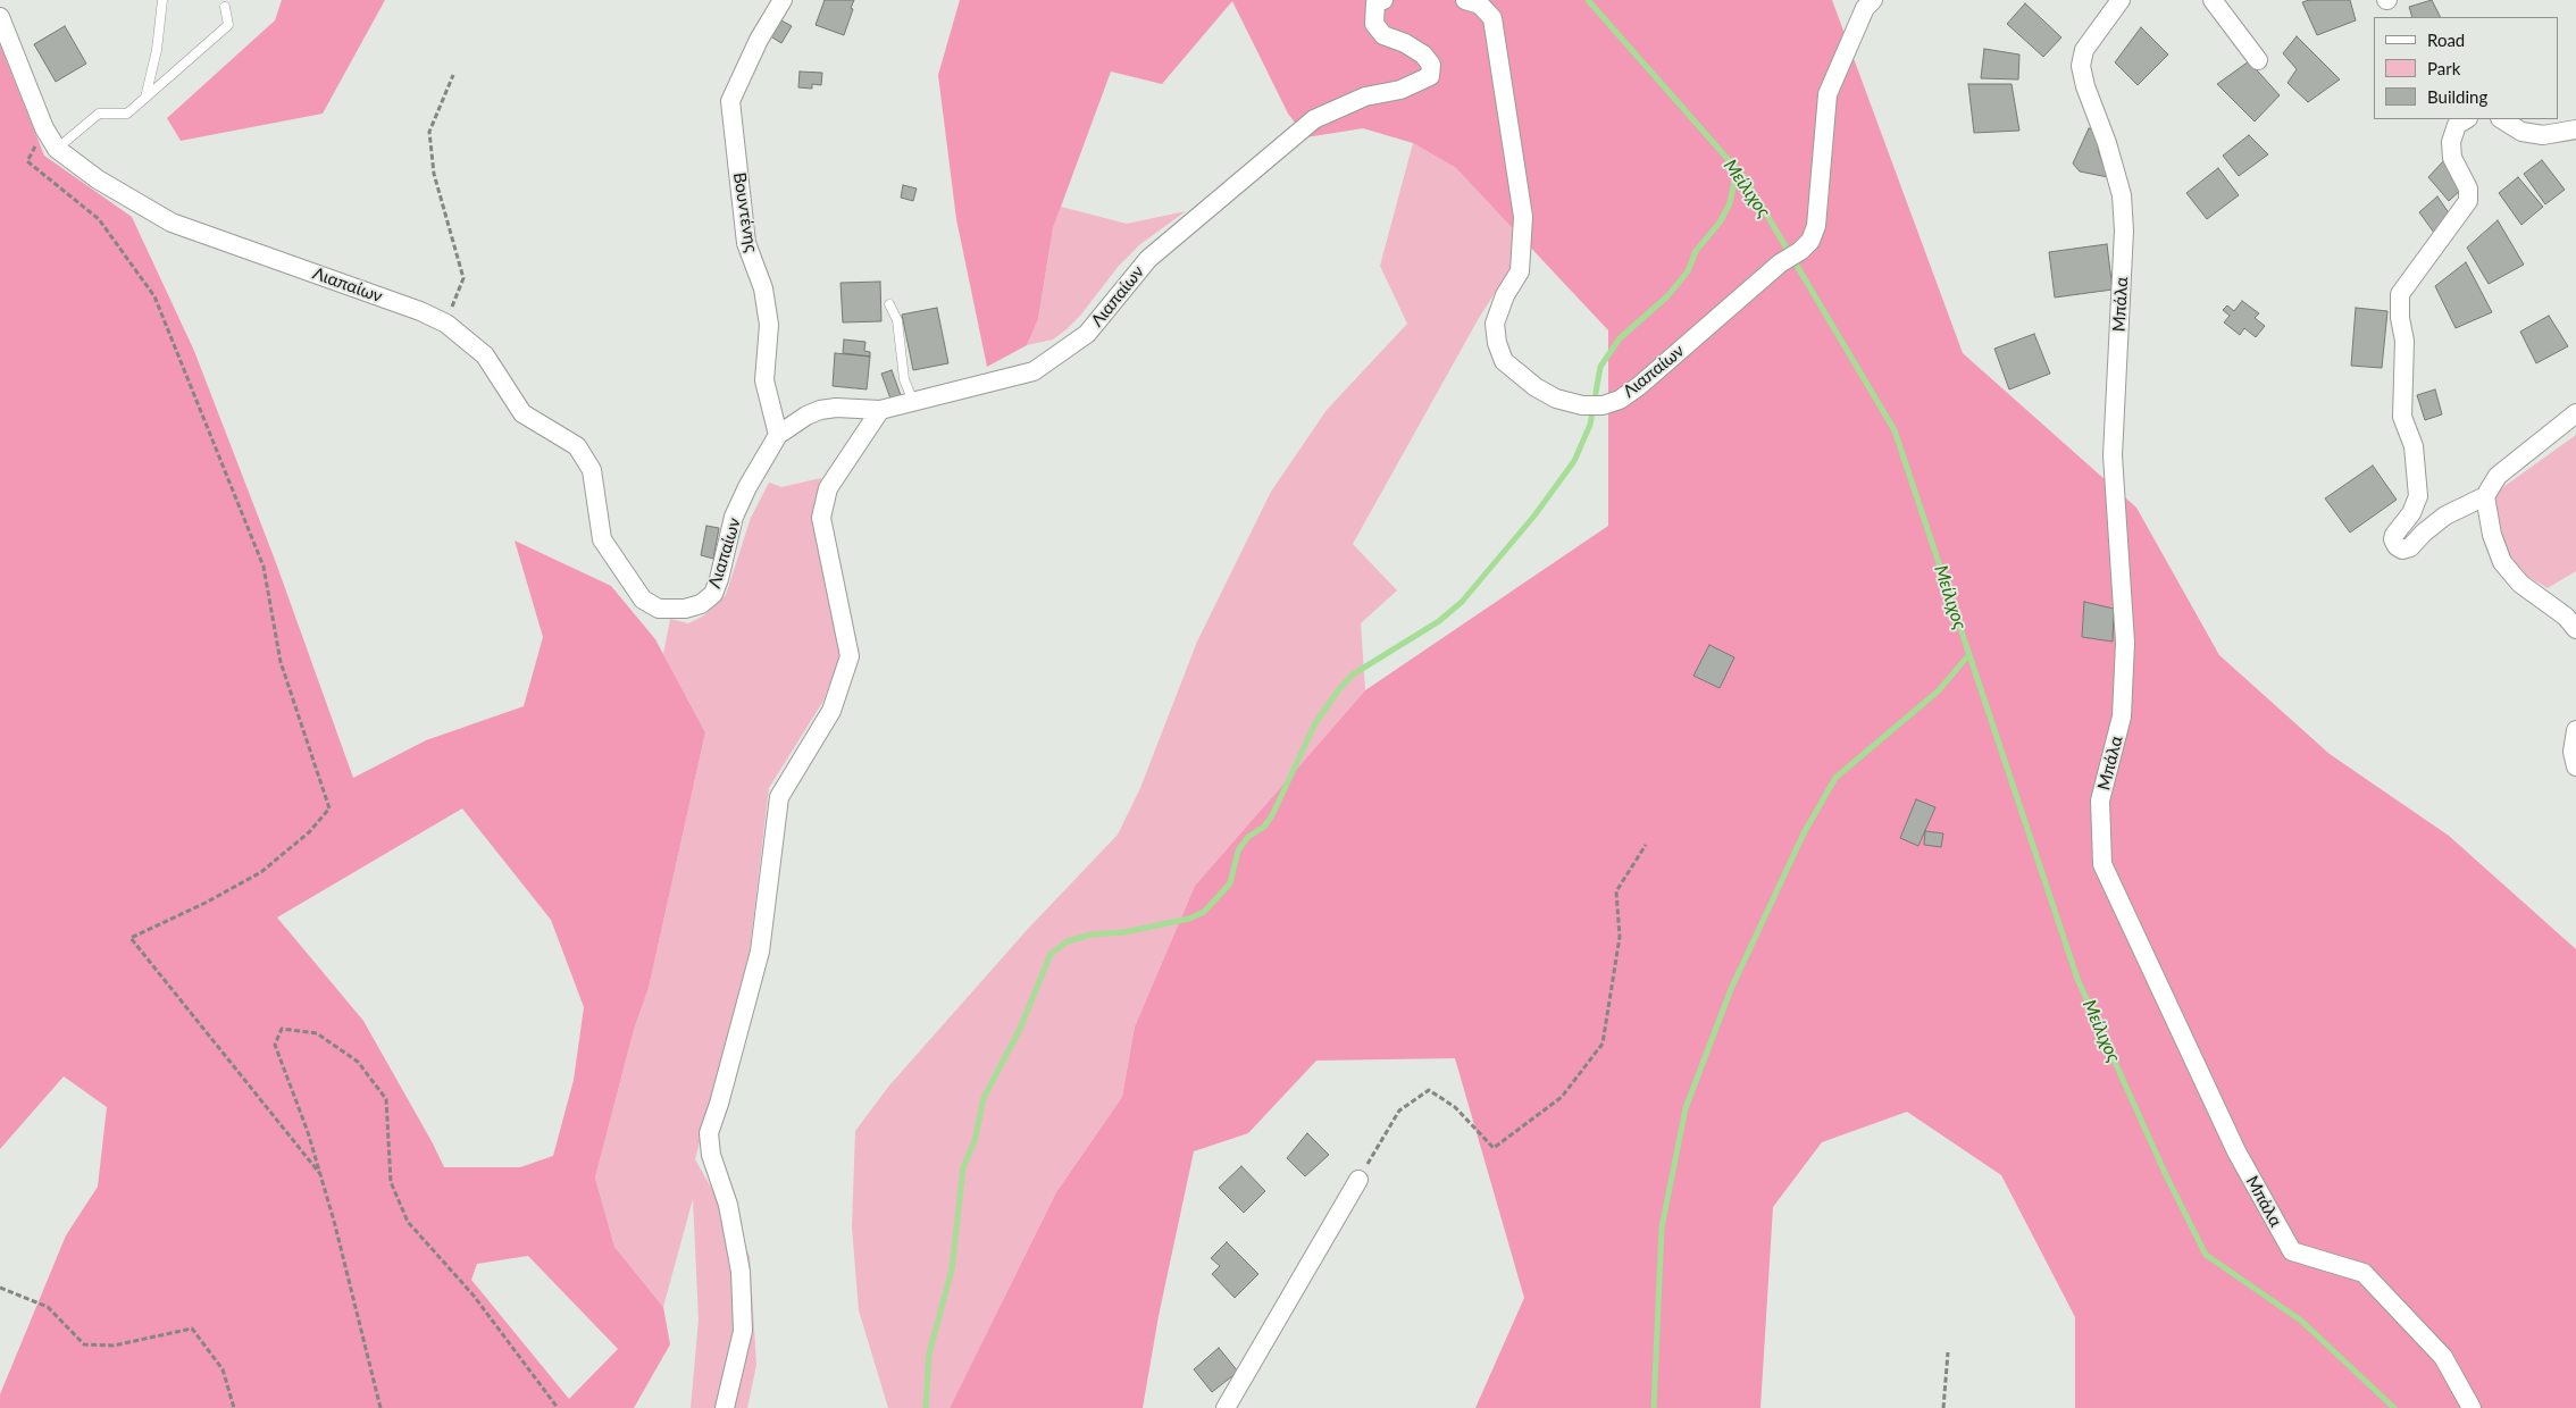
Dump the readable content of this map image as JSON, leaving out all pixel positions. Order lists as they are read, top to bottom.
{
  "streets": {
    "street": ["Βουντένης", "Λιαπαίων", "Μπάλα"]
  },
  "crossings": [
    ["Βουντένης", "Λιαπαίων"]
  ],
  "water": ["Μείλιχος"],
  "legend": ["Road", "Park", "Building"]
}
